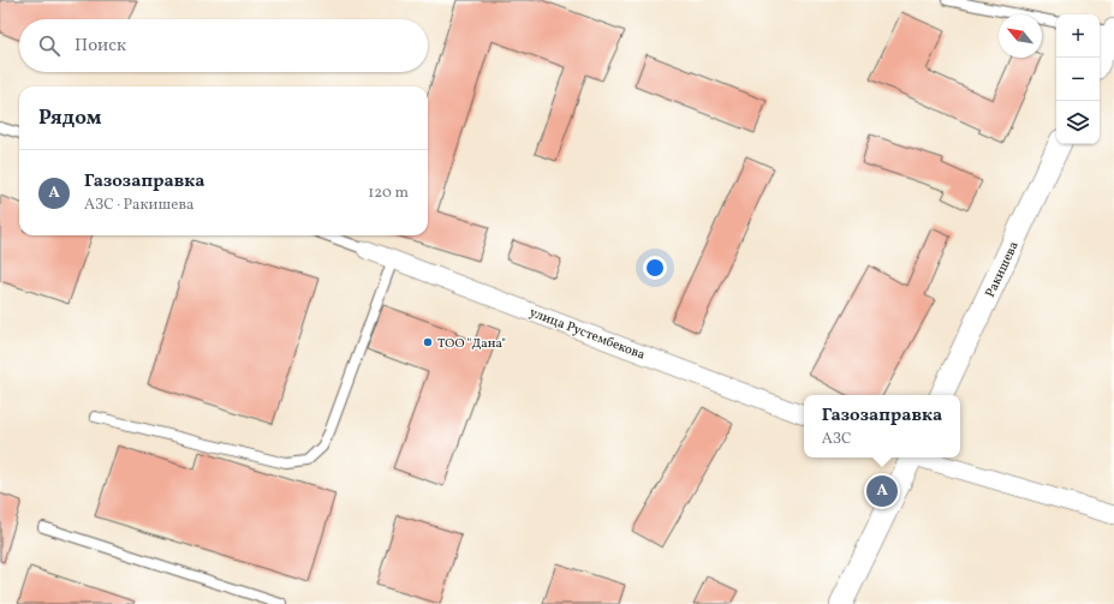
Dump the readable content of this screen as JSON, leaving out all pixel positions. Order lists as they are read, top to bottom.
{
  "streets": {
    "street": ["Ракишева", "улица Рустембекова"]
  },
  "places": ["ТОО \"Дана\""],
  "north": "top left",
  "page": {
    "map_buttons": ["+", "−"],
    "search": "Поиск",
    "heading": "Рядом",
    "list": [
      {
        "mark": "A",
        "name": "Газозаправка",
        "note": "АЗС · Ракишева",
        "value": "120 m"
      }
    ],
    "popup": ["Газозаправка", "АЗС"],
    "pins": "A"
  }
}
